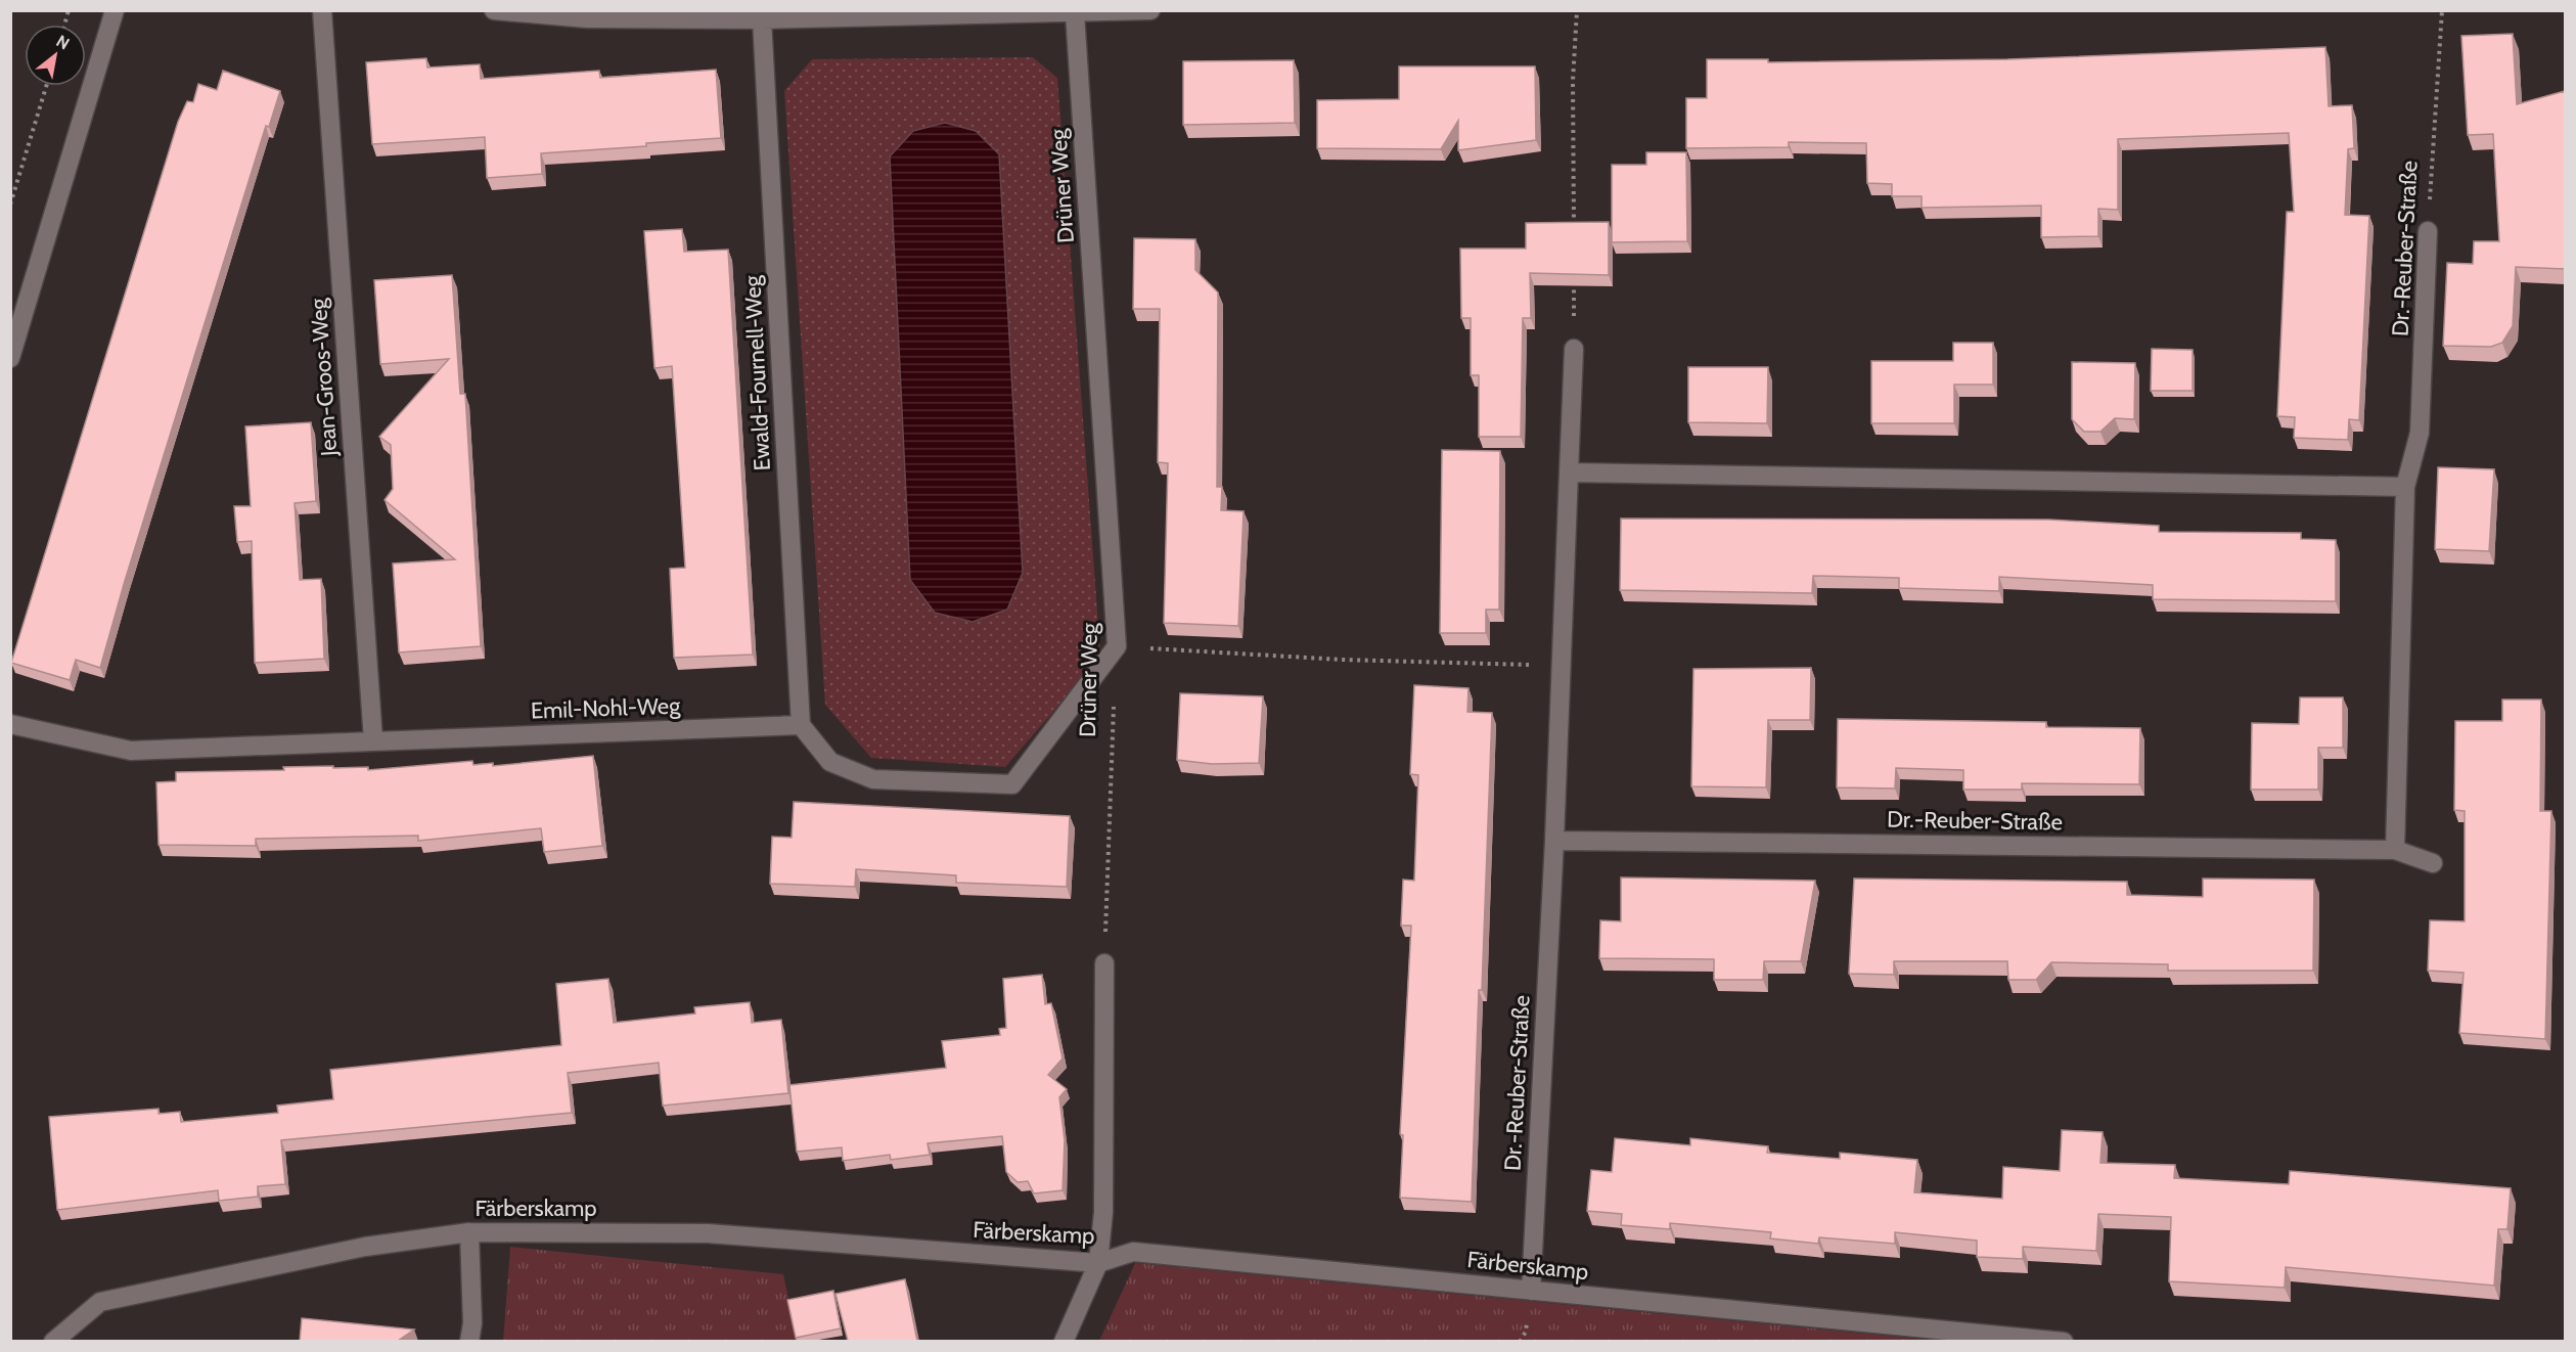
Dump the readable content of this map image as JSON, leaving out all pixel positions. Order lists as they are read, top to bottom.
{
  "streets": {
    "street": [
      "Drüner Weg",
      "Dr.-Reuber-Straße",
      "Ewald-Fournell-Weg",
      "Jean-Groos-Weg",
      "Emil-Nohl-Weg",
      "Färberskamp"
    ]
  },
  "crossings": [
    ["Dr.-Reuber-Straße", "Färberskamp"],
    ["Ewald-Fournell-Weg", "Emil-Nohl-Weg"],
    ["Jean-Groos-Weg", "Emil-Nohl-Weg"]
  ],
  "north": "top right"
}
